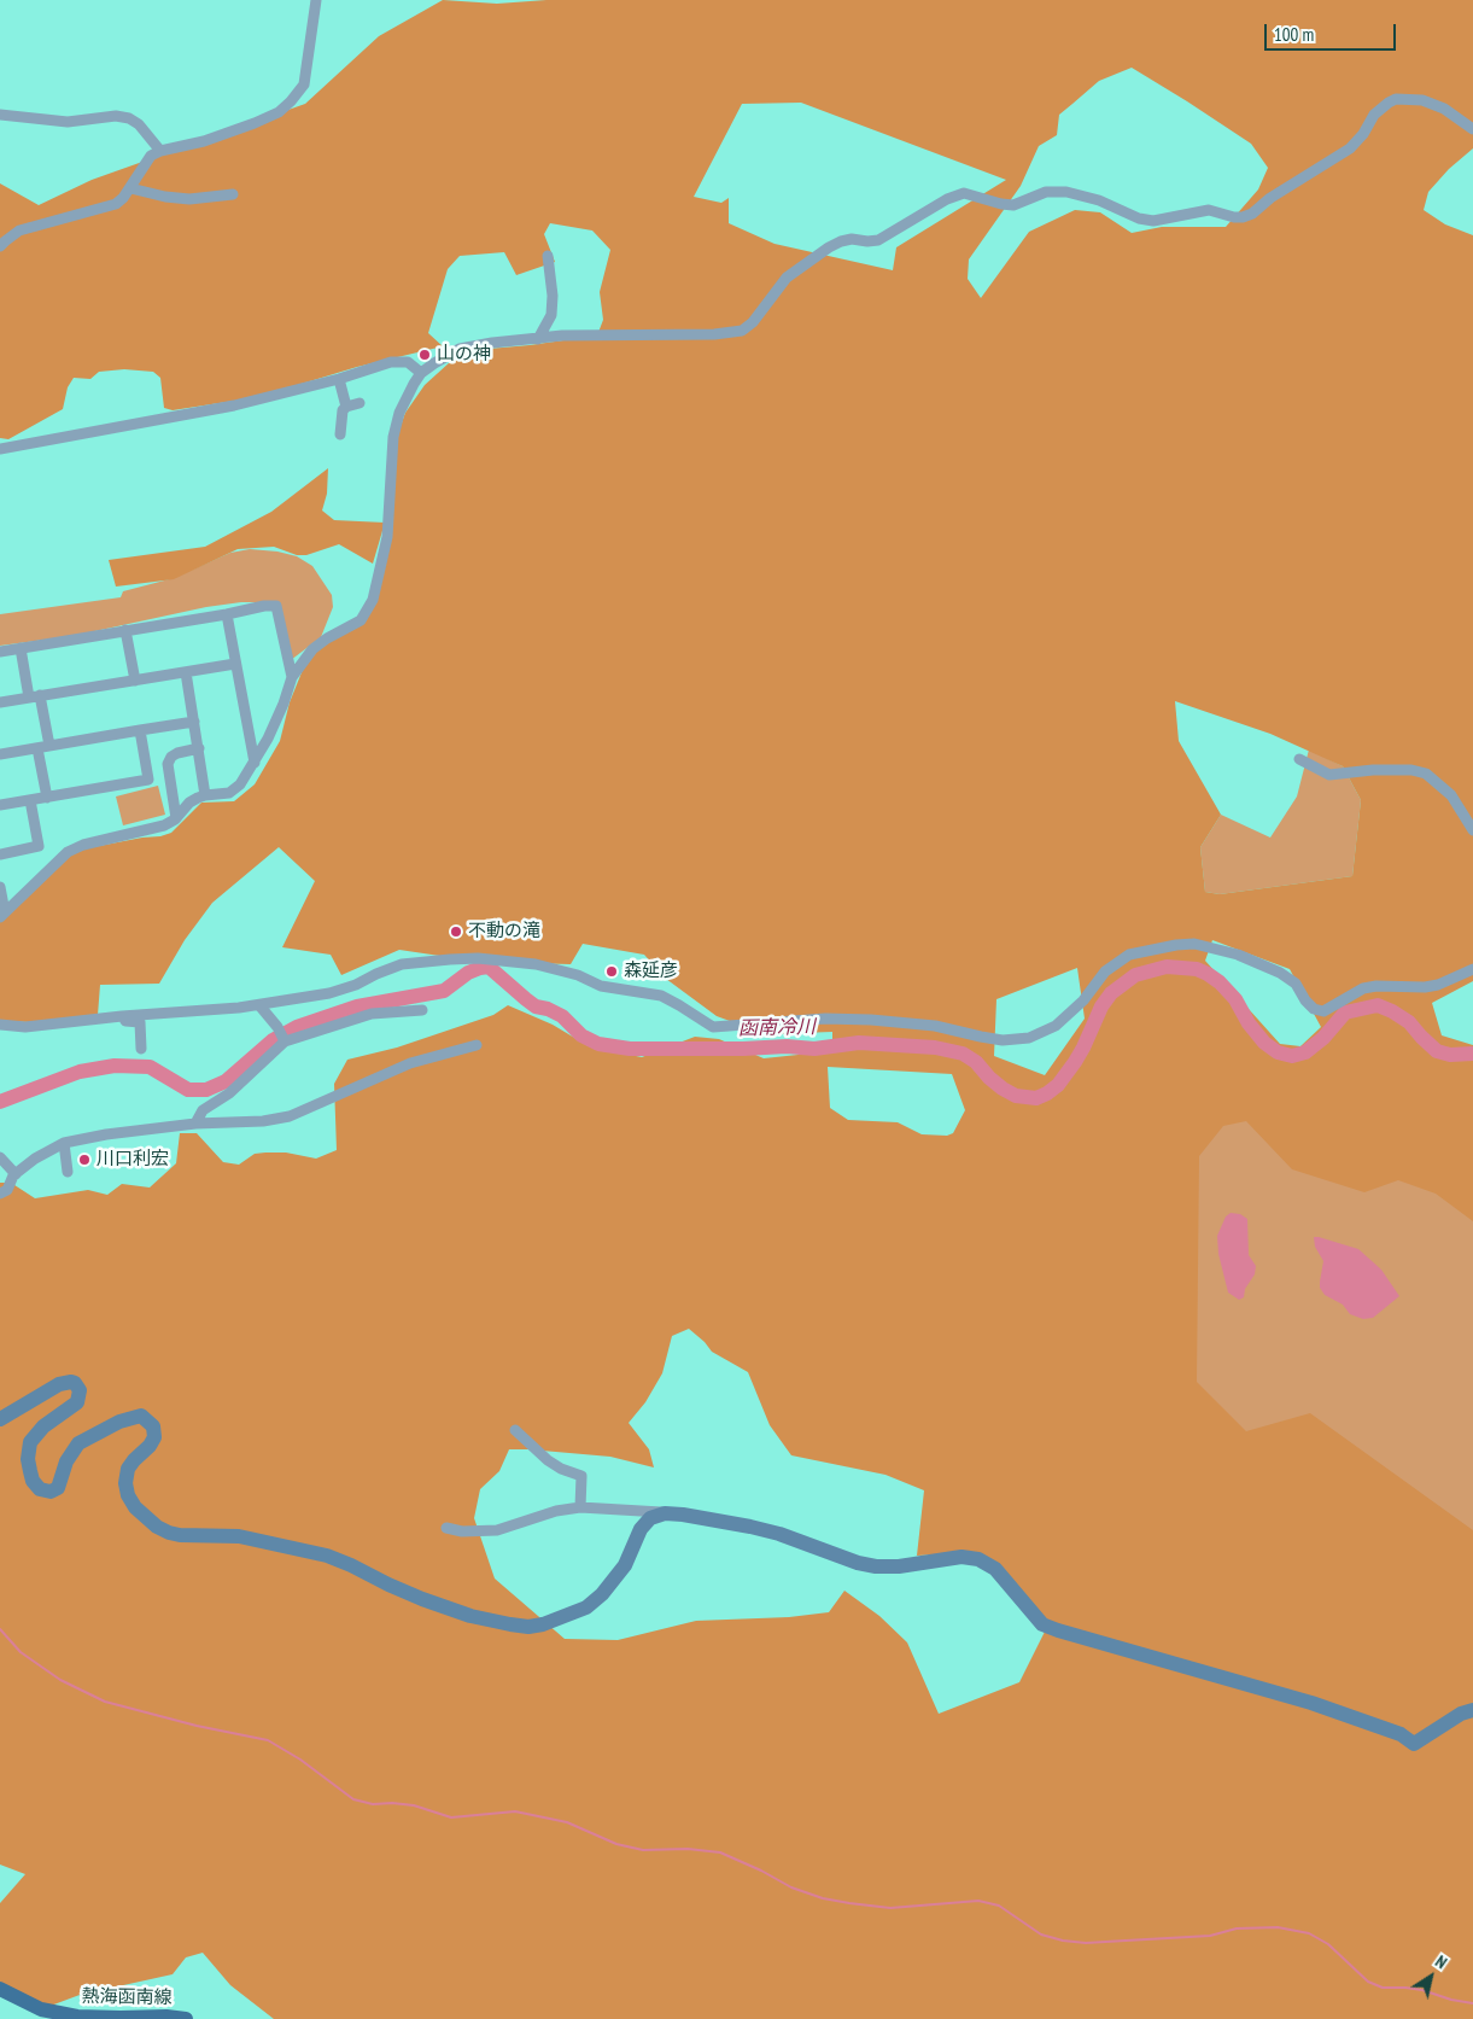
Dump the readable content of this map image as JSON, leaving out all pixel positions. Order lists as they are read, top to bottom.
{
  "streets": {
    "main road": ["熱海函南線"]
  },
  "water": ["函南冷川"],
  "places": [
    "山の神",
    "不動の滝",
    "森延彦",
    "川口利宏"
  ],
  "scale_bar": "100 m",
  "north": "top right"
}
